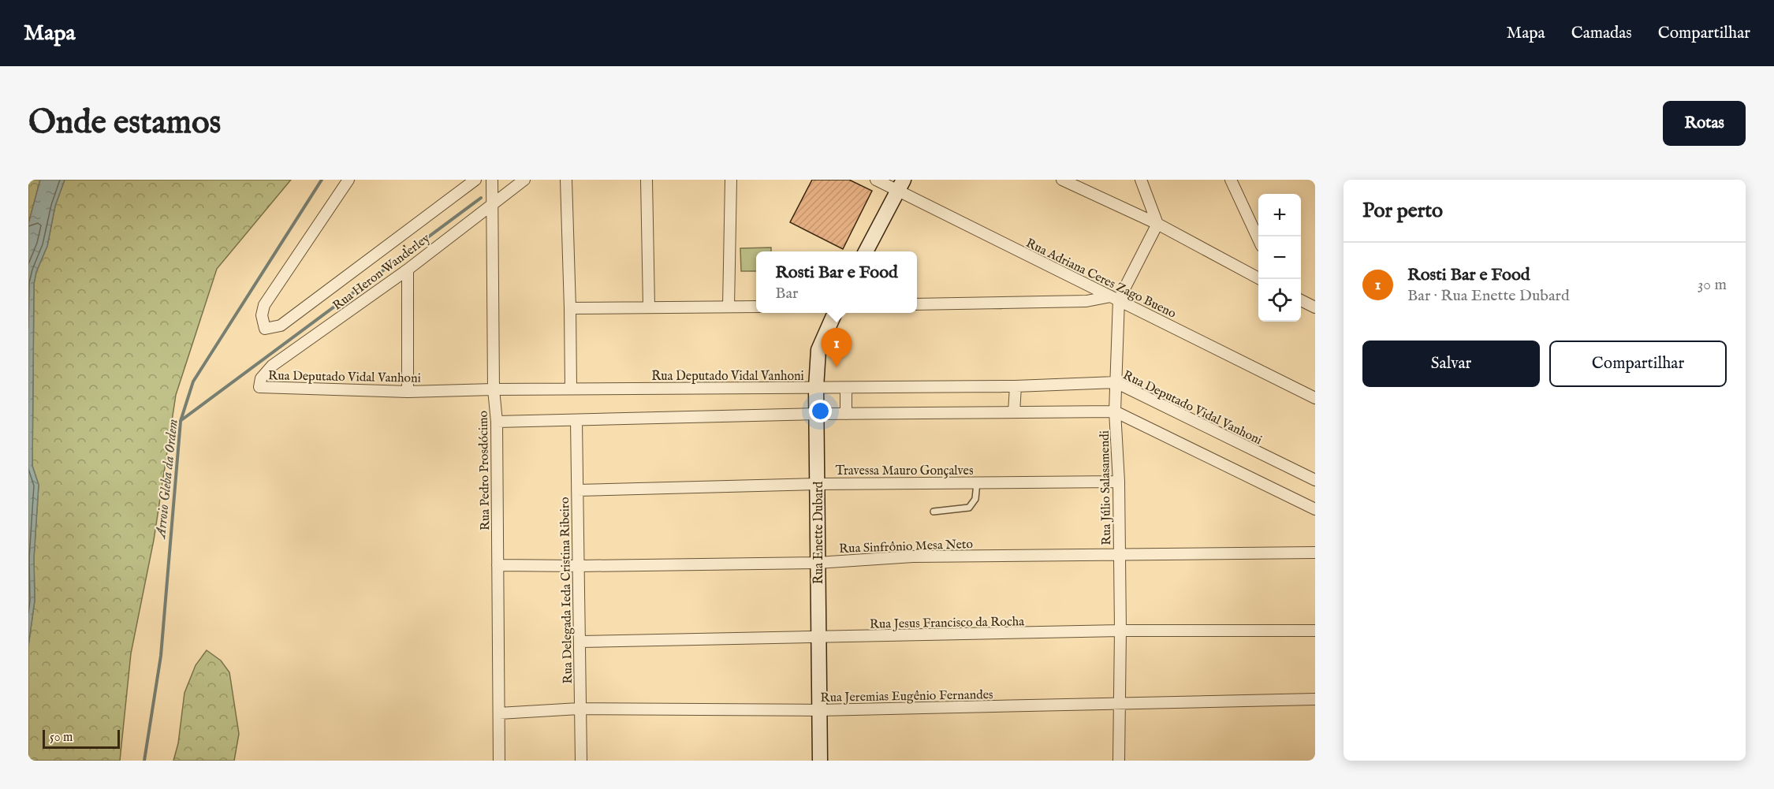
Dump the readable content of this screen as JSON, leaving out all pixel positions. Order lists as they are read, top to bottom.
{
  "streets": {
    "street": [
      "Rua Heron Wanderley",
      "Rua Adriana Ceres Zago Bueno",
      "Rua Deputado Vidal Vanhoni",
      "Travessa Mauro Gonçalves",
      "Rua Pedro Prosdócimo",
      "Rua Júlio Salasamendi",
      "Rua Enette Dubard",
      "Rua Sinfrônio Mesa Neto",
      "Rua Delegada Ieda Cristina Ribeiro",
      "Rua Jesus Francisco da Rocha",
      "Rua Jeremias Eugênio Fernandes"
    ]
  },
  "crossings": [
    ["Rua Heron Wanderley", "Rua Deputado Vidal Vanhoni"],
    ["Rua Heron Wanderley", "Rua Pedro Prosdócimo"],
    ["Rua Adriana Ceres Zago Bueno", "Rua Júlio Salasamendi"],
    ["Rua Deputado Vidal Vanhoni", "Rua Pedro Prosdócimo"],
    ["Rua Deputado Vidal Vanhoni", "Rua Júlio Salasamendi"],
    ["Rua Deputado Vidal Vanhoni", "Rua Enette Dubard"],
    ["Travessa Mauro Gonçalves", "Rua Júlio Salasamendi"],
    ["Travessa Mauro Gonçalves", "Rua Enette Dubard"],
    ["Travessa Mauro Gonçalves", "Rua Delegada Ieda Cristina Ribeiro"],
    ["Rua Pedro Prosdócimo", "Rua Sinfrônio Mesa Neto"],
    ["Rua Pedro Prosdócimo", "Rua Jeremias Eugênio Fernandes"],
    ["Rua Júlio Salasamendi", "Rua Sinfrônio Mesa Neto"],
    ["Rua Júlio Salasamendi", "Rua Jesus Francisco da Rocha"],
    ["Rua Júlio Salasamendi", "Rua Jeremias Eugênio Fernandes"],
    ["Rua Enette Dubard", "Rua Sinfrônio Mesa Neto"],
    ["Rua Enette Dubard", "Rua Jesus Francisco da Rocha"],
    ["Rua Enette Dubard", "Rua Jeremias Eugênio Fernandes"],
    ["Rua Sinfrônio Mesa Neto", "Rua Delegada Ieda Cristina Ribeiro"],
    ["Rua Delegada Ieda Cristina Ribeiro", "Rua Jesus Francisco da Rocha"],
    ["Rua Delegada Ieda Cristina Ribeiro", "Rua Jeremias Eugênio Fernandes"]
  ],
  "water": ["Arroio Gleba da Ordem"],
  "scale_bar": "50 m",
  "page": {
    "header": "Mapa",
    "nav": ["Mapa", "Camadas", "Compartilhar"],
    "buttons": [
      "Rotas",
      ["Salvar", "Compartilhar"]
    ],
    "title": "Onde estamos",
    "heading": "Por perto",
    "map_buttons": ["+", "−"],
    "list": [
      {
        "mark": "1",
        "name": "Rosti Bar e Food",
        "note": "Bar · Rua Enette Dubard",
        "value": "30 m"
      }
    ],
    "popup": ["Rosti Bar e Food", "Bar"],
    "pins": "1",
    "scale": "50 m"
  }
}
